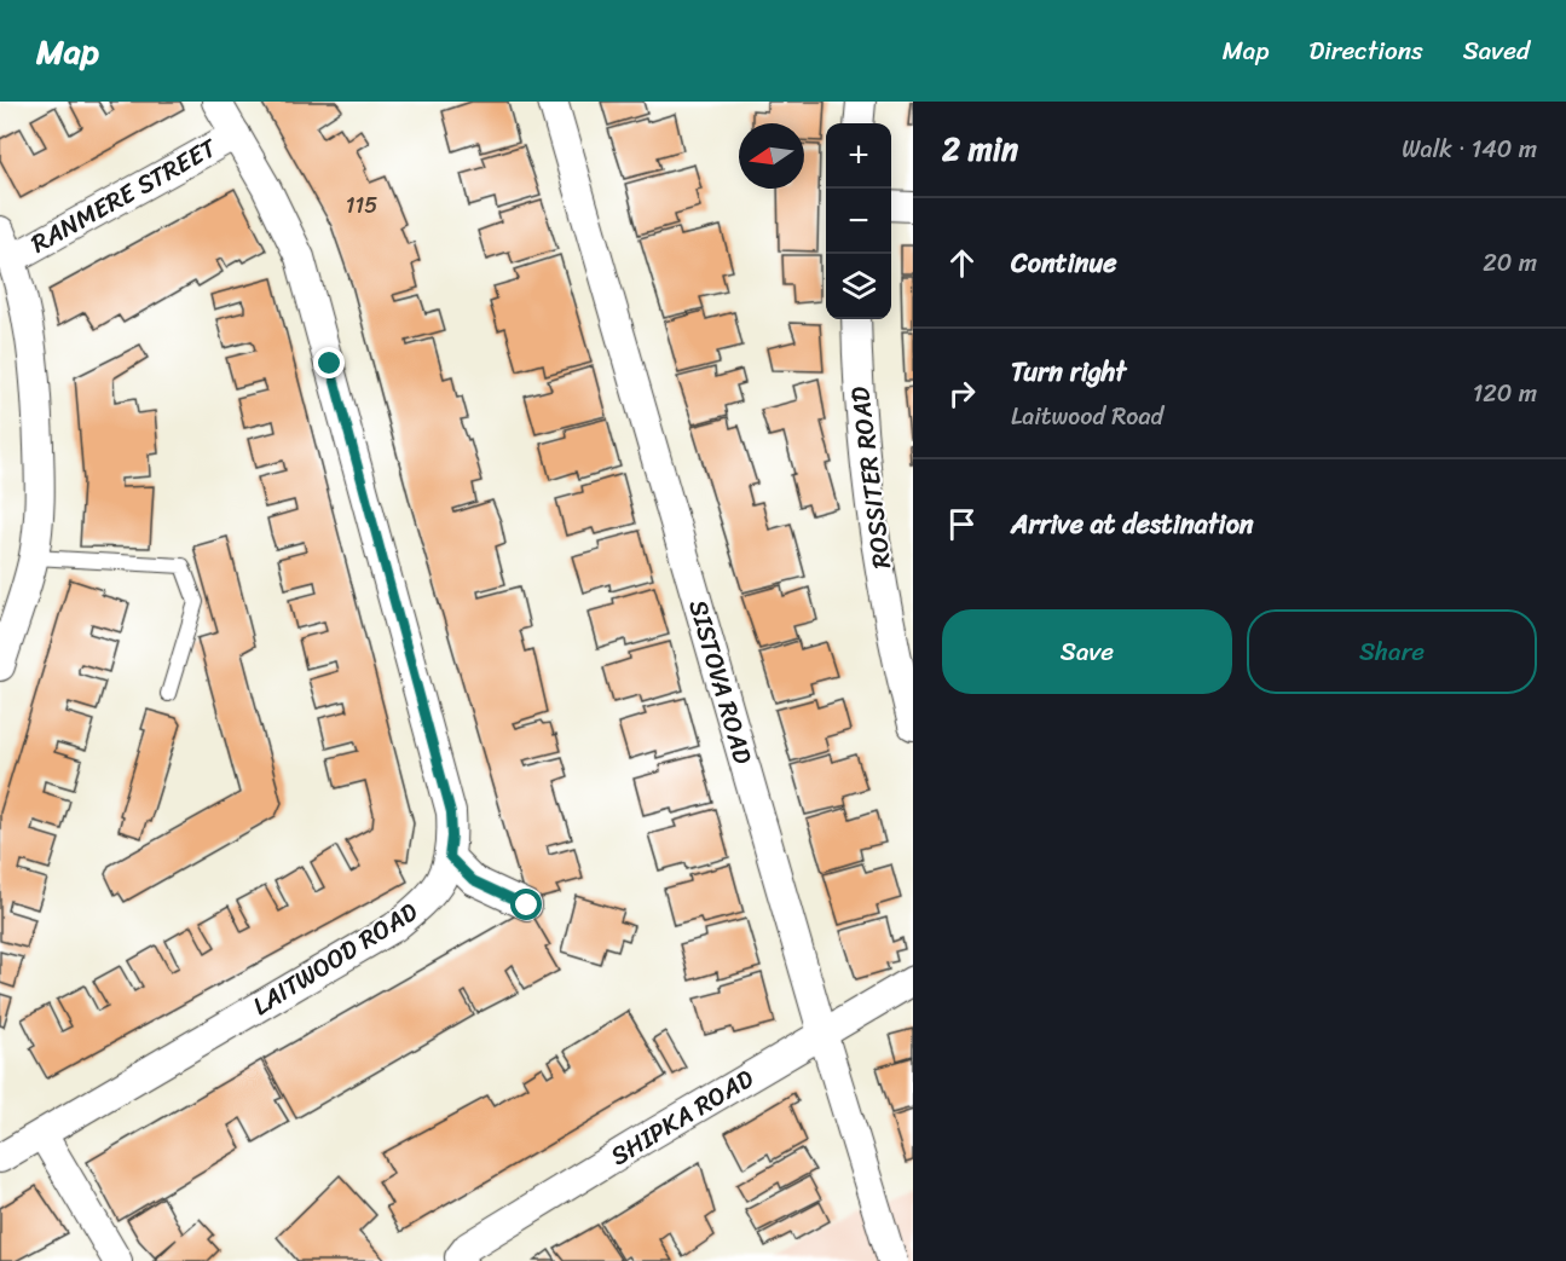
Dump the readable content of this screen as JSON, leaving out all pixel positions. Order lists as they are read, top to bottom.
{
  "streets": {
    "street": [
      "RANMERE STREET",
      "ROSSITER ROAD",
      "SISTOVA ROAD",
      "LAITWOOD ROAD",
      "SHIPKA ROAD"
    ]
  },
  "crossings": [
    ["RANMERE STREET", "LAITWOOD ROAD"],
    ["SISTOVA ROAD", "SHIPKA ROAD"]
  ],
  "house_numbers": ["115"],
  "north": "left",
  "page": {
    "header": "Map",
    "nav": ["Map", "Directions", "Saved"],
    "heading": ["2 min", "Walk · 140 m"],
    "map_buttons": ["+", "−"],
    "list": [
      ["Continue", "20 m"],
      ["Turn right", "Laitwood Road", "120 m"],
      "Arrive at destination"
    ],
    "buttons": ["Save", "Share"]
  }
}
